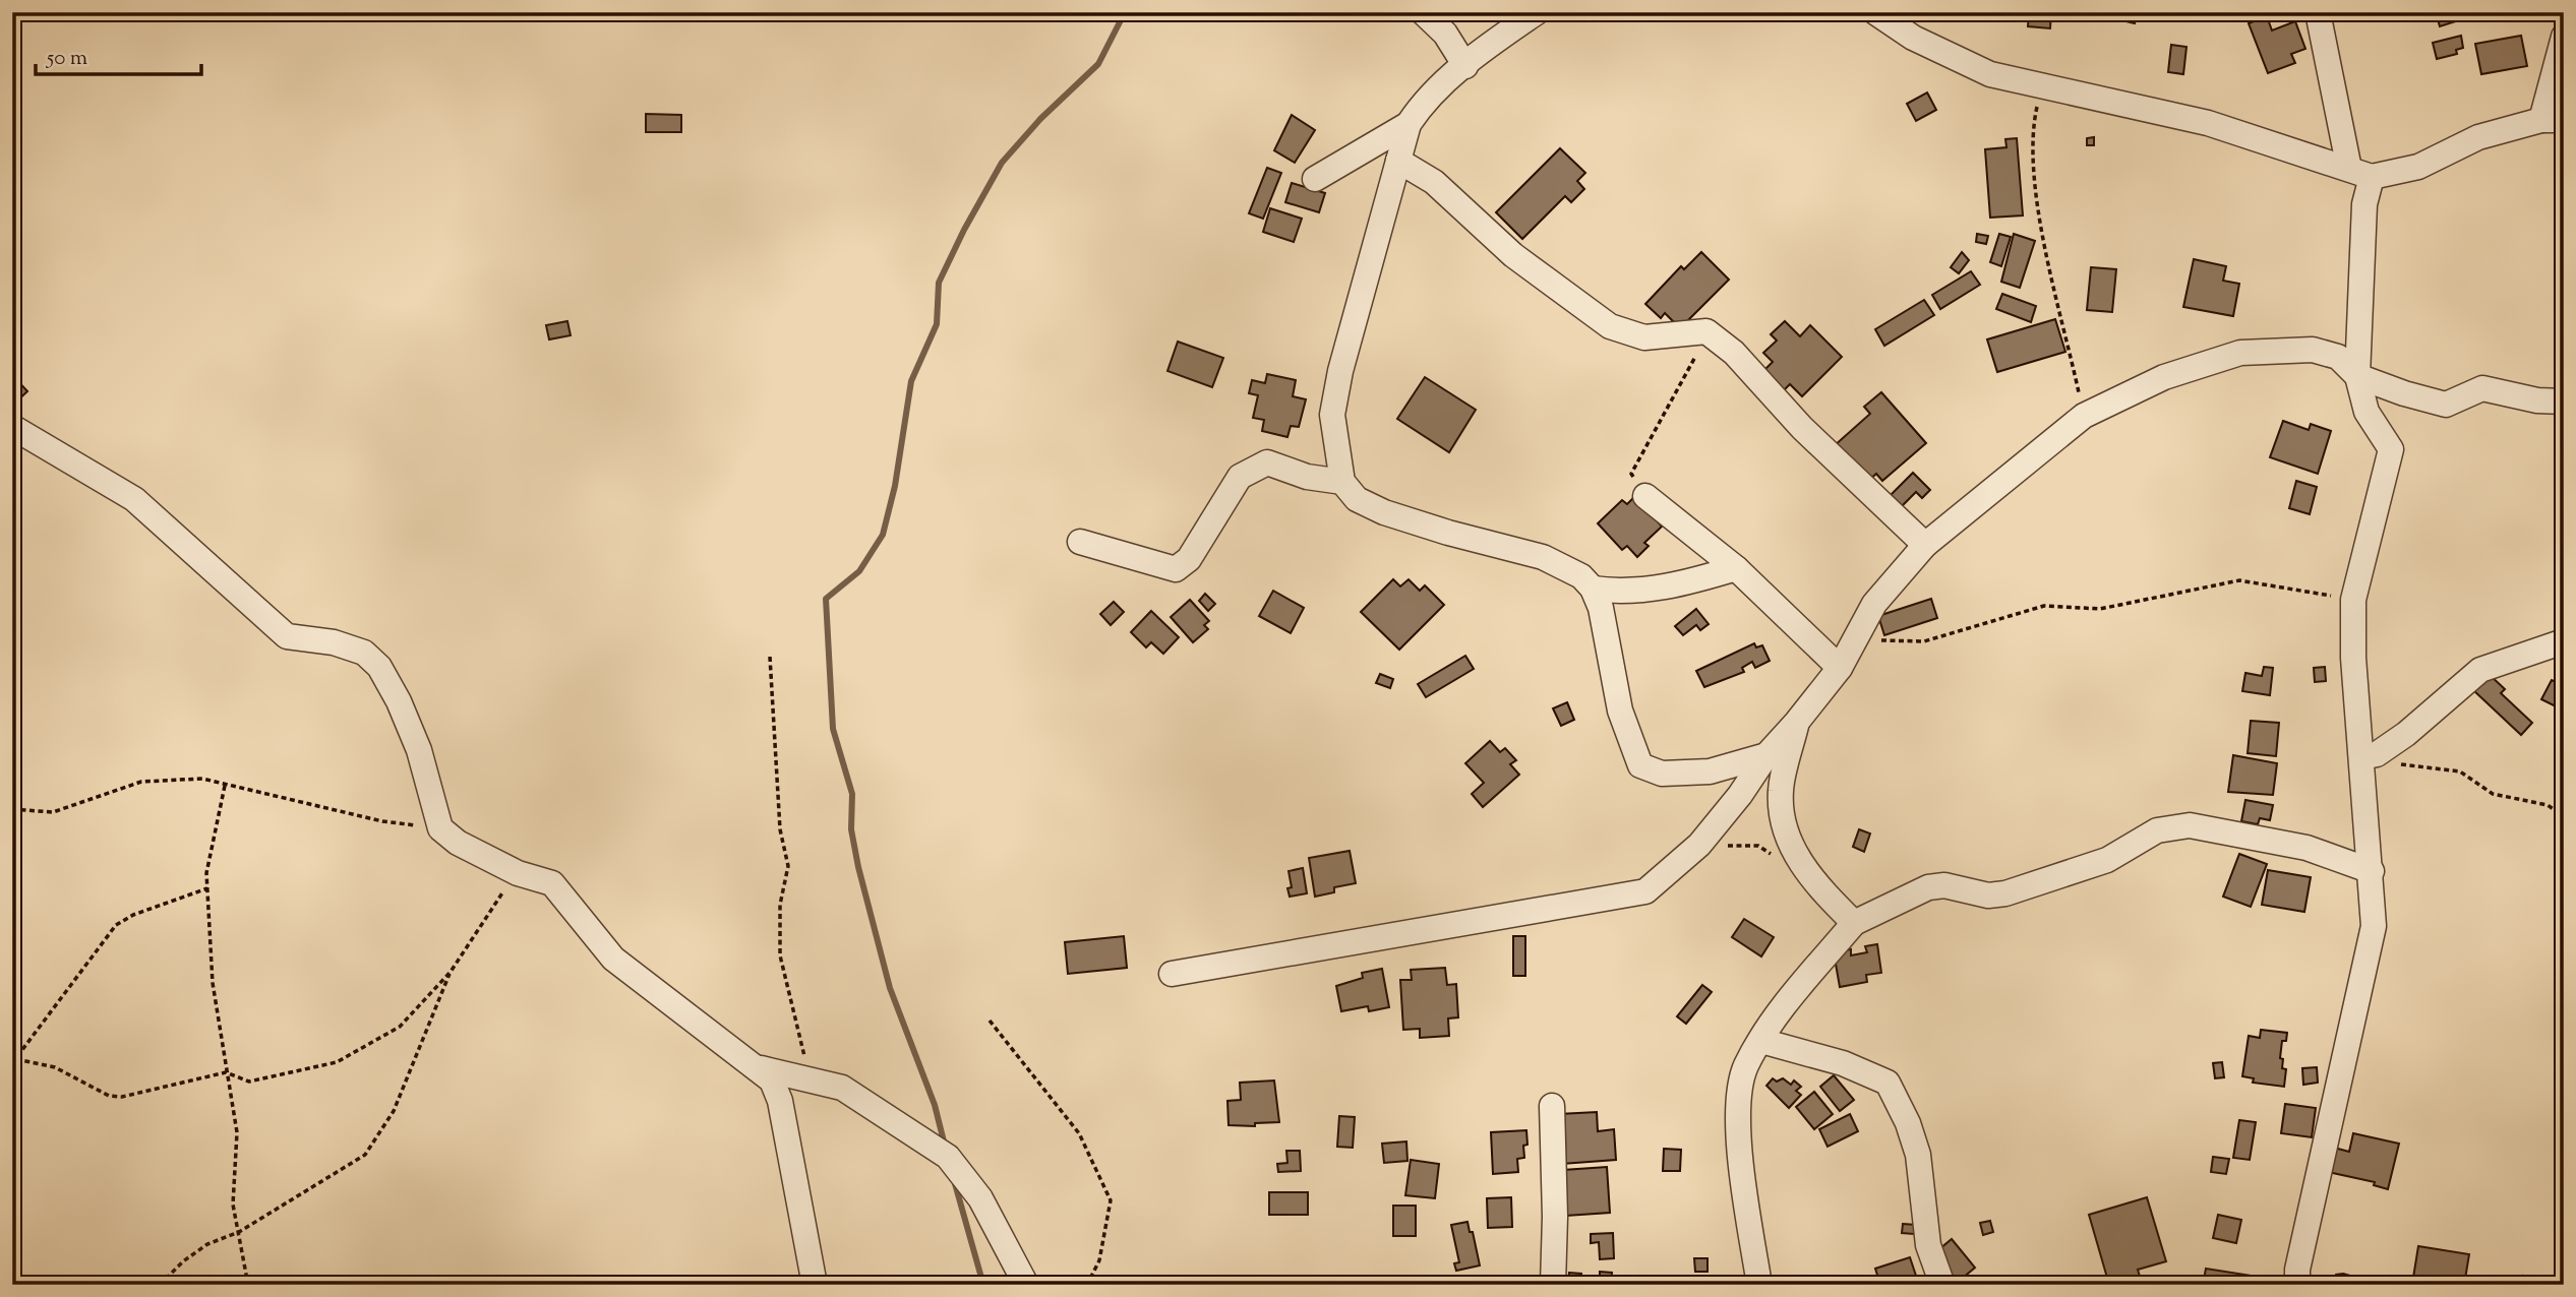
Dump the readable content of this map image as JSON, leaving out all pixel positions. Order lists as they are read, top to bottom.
{
  "scale_bar": "50 m"
}
